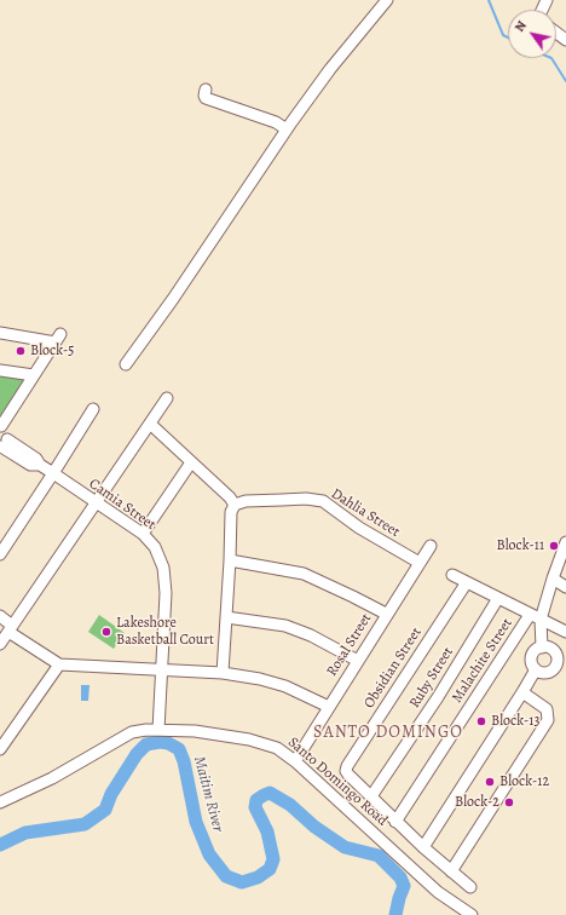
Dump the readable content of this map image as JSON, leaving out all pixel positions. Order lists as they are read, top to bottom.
{
  "streets": {
    "street": [
      "Camia Street",
      "Dahlia Street",
      "Rosal Street",
      "Malachite Street",
      "Obsidian Street",
      "Ruby Street",
      "Santo Domingo Road"
    ]
  },
  "crossings": [
    ["Camia Street", "Santo Domingo Road"],
    ["Dahlia Street", "Rosal Street"],
    ["Rosal Street", "Santo Domingo Road"],
    ["Obsidian Street", "Ruby Street"]
  ],
  "districts": ["SANTO DOMINGO"],
  "water": ["Maitim River"],
  "places": [
    "Block-5",
    "Block-11",
    "Lakeshore Basketball Court",
    "Block-13",
    "Block-12",
    "Block-2"
  ],
  "north": "top left"
}
